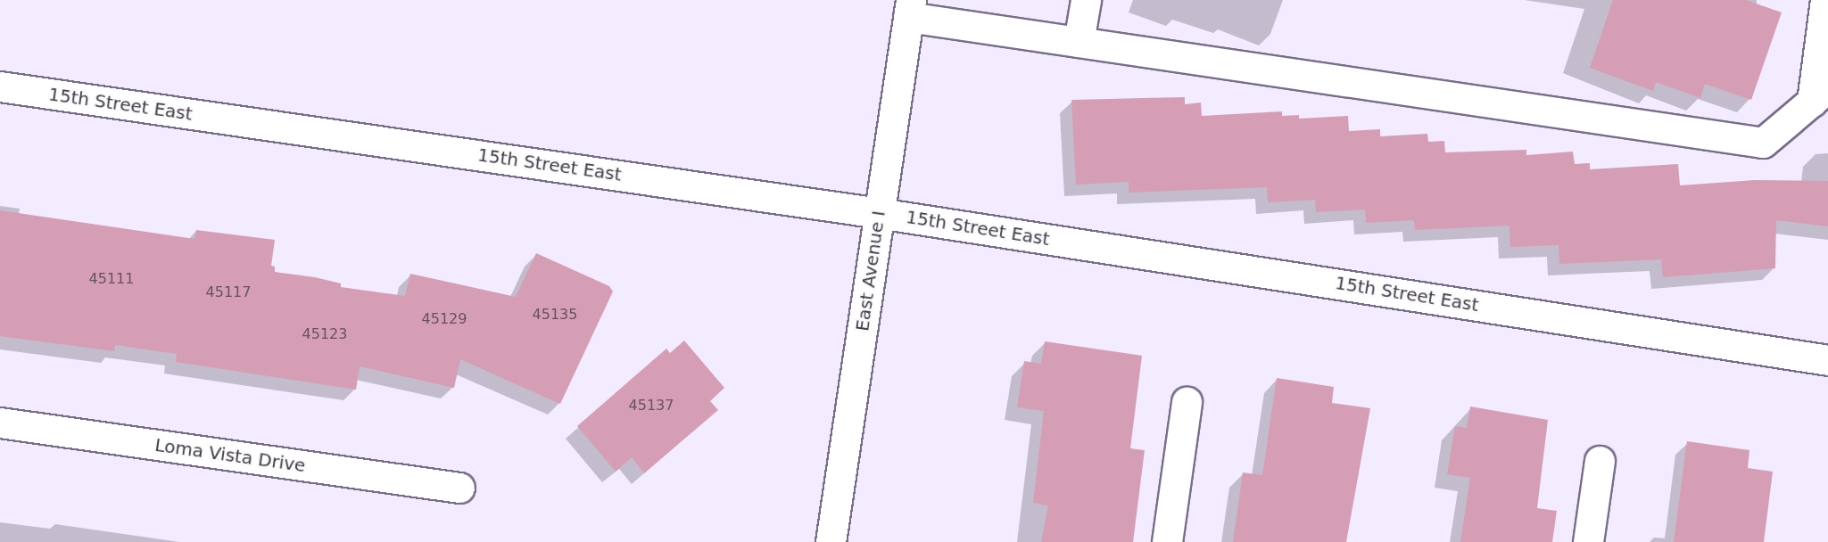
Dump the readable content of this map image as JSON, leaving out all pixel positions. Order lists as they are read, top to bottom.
{
  "streets": {
    "street": ["15th Street East", "East Avenue I", "Loma Vista Drive"]
  },
  "crossings": [
    ["15th Street East", "East Avenue I"]
  ],
  "house_numbers": [
    "45111",
    "45117",
    "45135",
    "45129",
    "45123",
    "45137"
  ]
}
